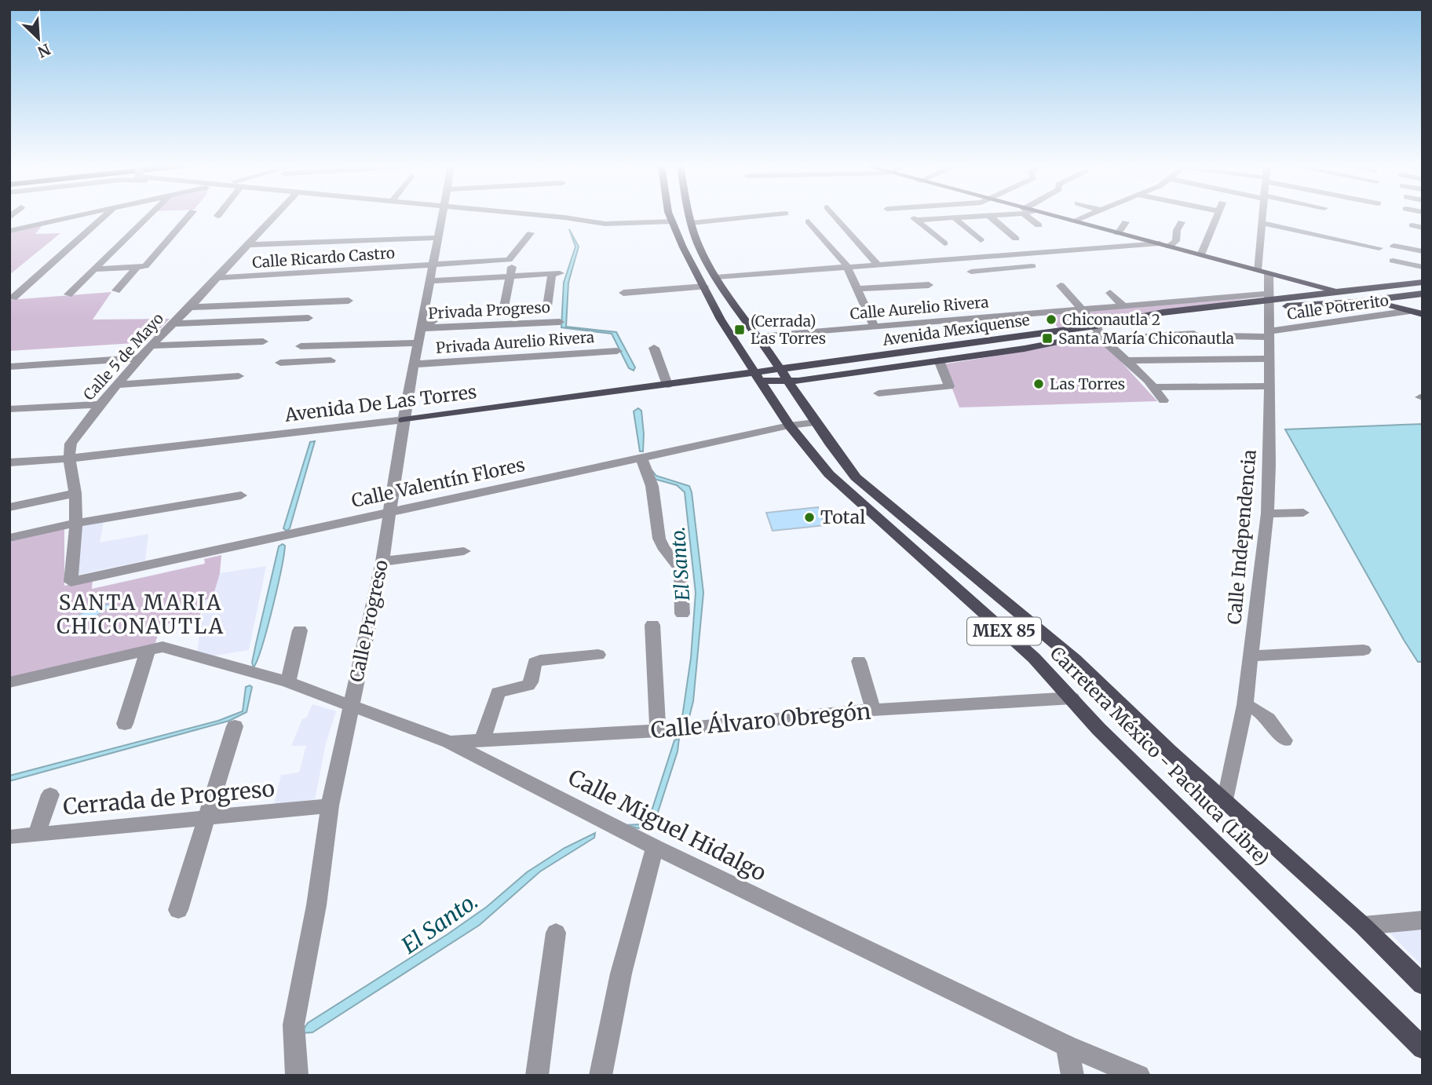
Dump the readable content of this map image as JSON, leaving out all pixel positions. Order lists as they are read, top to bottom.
{
  "streets": {
    "main road": [
      "Avenida Mexiquense",
      "Avenida De Las Torres",
      "MEX 85",
      "Carretera México - Pachuca (Libre)"
    ],
    "street": [
      "Calle Ricardo Castro",
      "Calle Potrerito",
      "Calle Aurelio Rivera",
      "Privada Progreso",
      "Privada Aurelio Rivera",
      "Calle 5 de Mayo",
      "Calle Valentín Flores",
      "Calle Independencia",
      "Calle Progreso",
      "Calle Álvaro Obregón",
      "Cerrada de Progreso",
      "Calle Miguel Hidalgo"
    ]
  },
  "crossings": [
    ["Calle Ricardo Castro", "Calle 5 de Mayo"],
    ["Calle Ricardo Castro", "Calle Progreso"],
    ["Calle Potrerito", "Calle Independencia"],
    ["Calle Aurelio Rivera", "Avenida Mexiquense"],
    ["Calle Aurelio Rivera", "Calle Independencia"],
    ["Calle Aurelio Rivera", "Carretera México - Pachuca (Libre)"],
    ["Privada Progreso", "Calle Progreso"],
    ["Avenida Mexiquense", "Avenida De Las Torres"],
    ["Avenida Mexiquense", "Calle Independencia"],
    ["Avenida Mexiquense", "Carretera México - Pachuca (Libre)"],
    ["Privada Aurelio Rivera", "Calle Progreso"],
    ["Calle 5 de Mayo", "Avenida De Las Torres"],
    ["Avenida De Las Torres", "Calle Progreso"],
    ["Avenida De Las Torres", "Carretera México - Pachuca (Libre)"],
    ["Calle Valentín Flores", "Calle Progreso"],
    ["Calle Valentín Flores", "Carretera México - Pachuca (Libre)"],
    ["Calle Independencia", "Carretera México - Pachuca (Libre)"],
    ["Calle Progreso", "Cerrada de Progreso"],
    ["Calle Progreso", "Calle Miguel Hidalgo"],
    ["Calle Álvaro Obregón", "Carretera México - Pachuca (Libre)"],
    ["Calle Álvaro Obregón", "Calle Miguel Hidalgo"]
  ],
  "districts": ["SANTA MARIA CHICONAUTLA"],
  "water": ["El Santo."],
  "places": {
    "other": ["Chiconautla 2", "Las Torres", "Total"],
    "transit": ["(Cerrada) Las Torres", "Santa María Chiconautla"]
  },
  "north": "bottom right"
}
